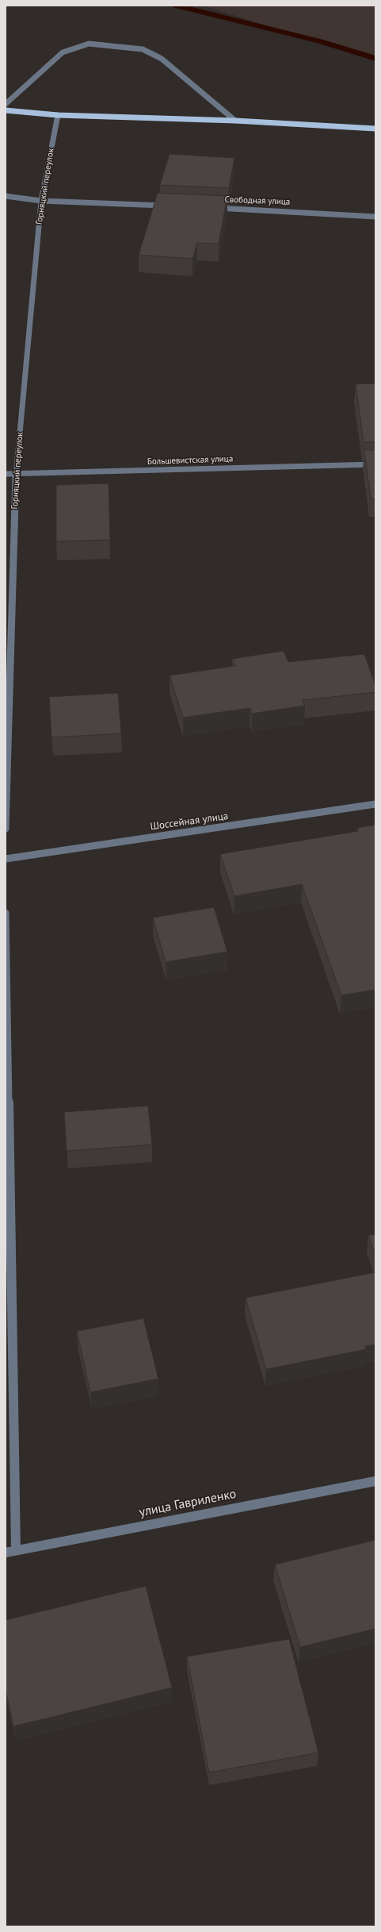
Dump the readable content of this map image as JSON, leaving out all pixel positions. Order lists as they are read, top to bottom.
{
  "streets": {
    "street": [
      "Горняцкий переулок",
      "Свободная улица",
      "Большевистская улица",
      "Шоссейная улица",
      "улица Гавриленко"
    ]
  },
  "crossings": [
    ["Горняцкий переулок", "Большевистская улица"]
  ]
}
